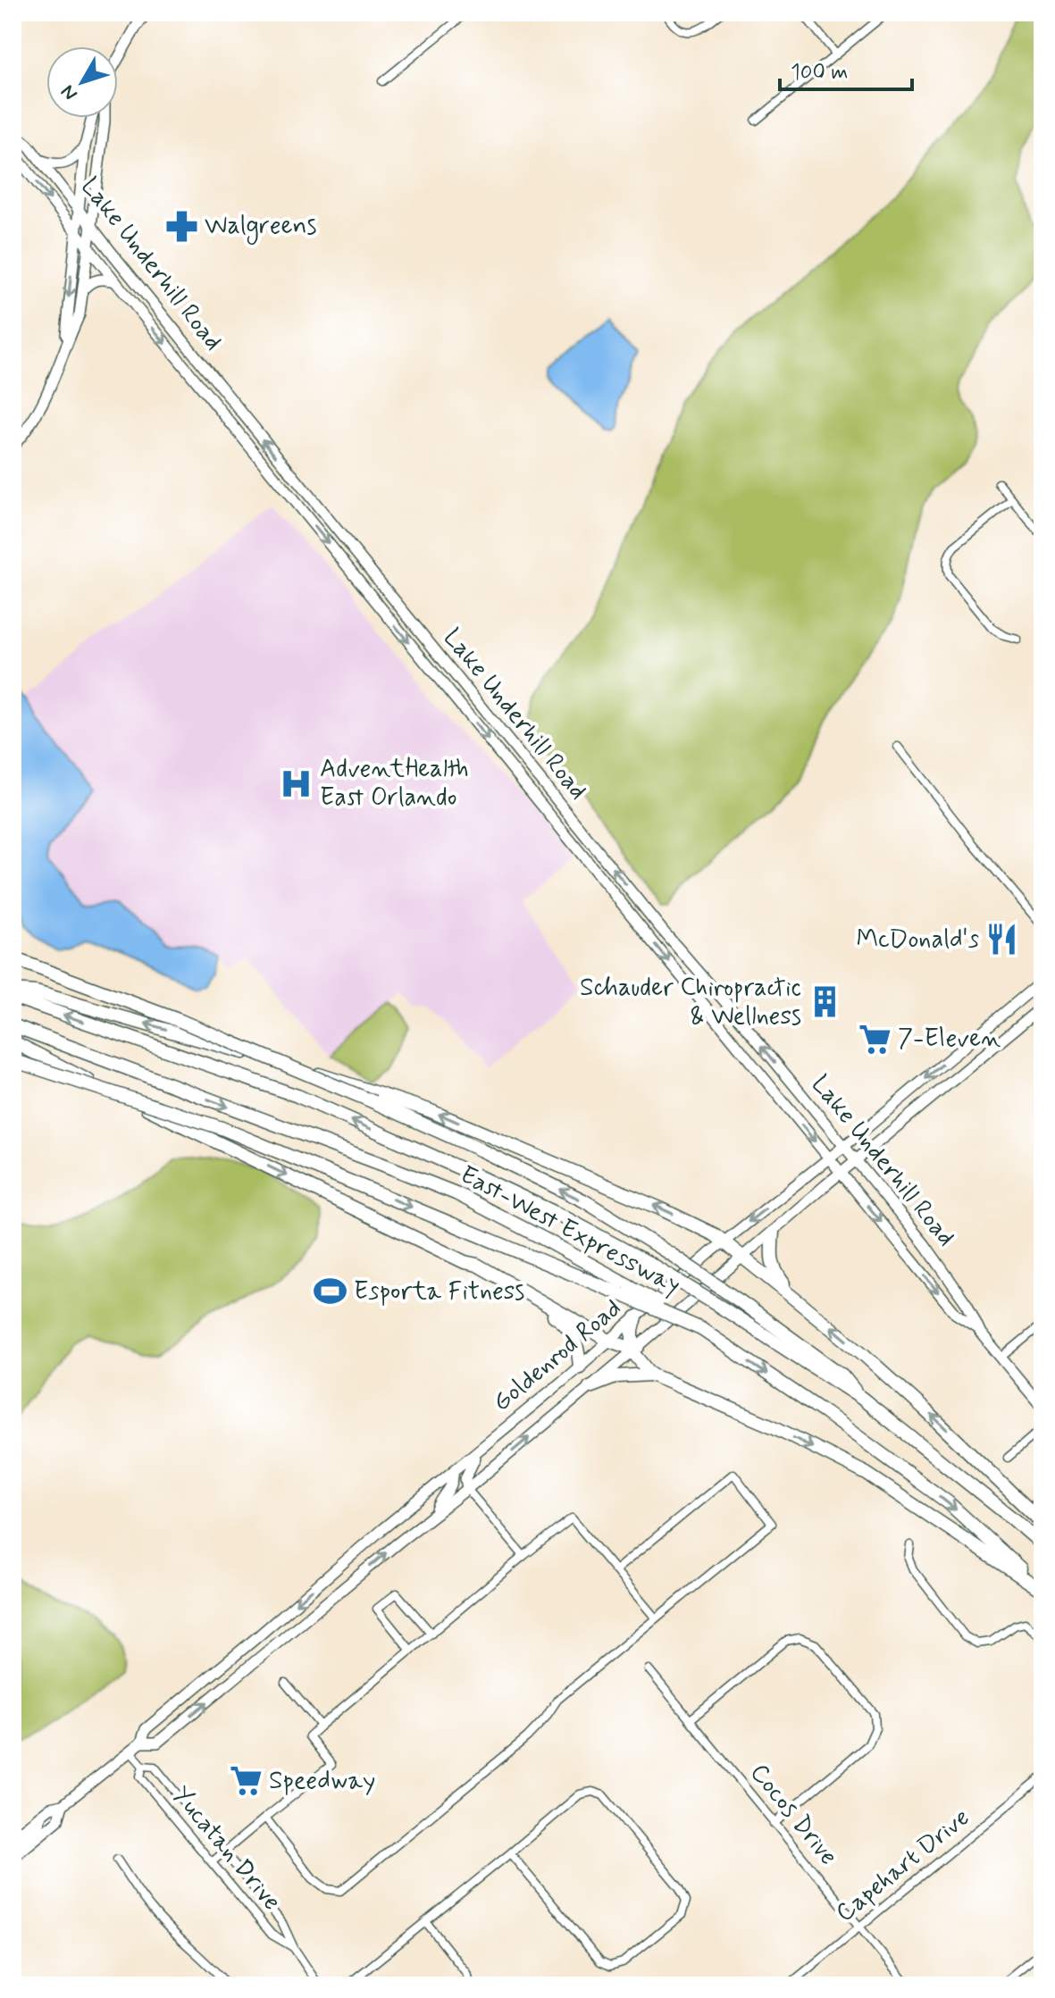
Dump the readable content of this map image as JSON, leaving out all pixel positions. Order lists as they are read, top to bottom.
{
  "streets": {
    "highway": ["East-West Expressway"],
    "street": [
      "Lake Underhill Road",
      "Goldenrod Road",
      "Cocos Drive",
      "Yucatan Drive",
      "Capehart Drive"
    ]
  },
  "crossings": [
    ["Lake Underhill Road", "Goldenrod Road"],
    ["Goldenrod Road", "Yucatan Drive"],
    ["Cocos Drive", "Capehart Drive"]
  ],
  "places": {
    "pharmacy": ["Walgreens"],
    "hospital": ["AdventHealth East Orlando"],
    "restaurant": ["McDonald's"],
    "building": ["Schauder Chiropractic & Wellness"],
    "supermarket": ["7-Eleven", "Speedway"],
    "sports": ["Esporta Fitness"]
  },
  "scale_bar": "100 m",
  "north": "bottom left"
}
